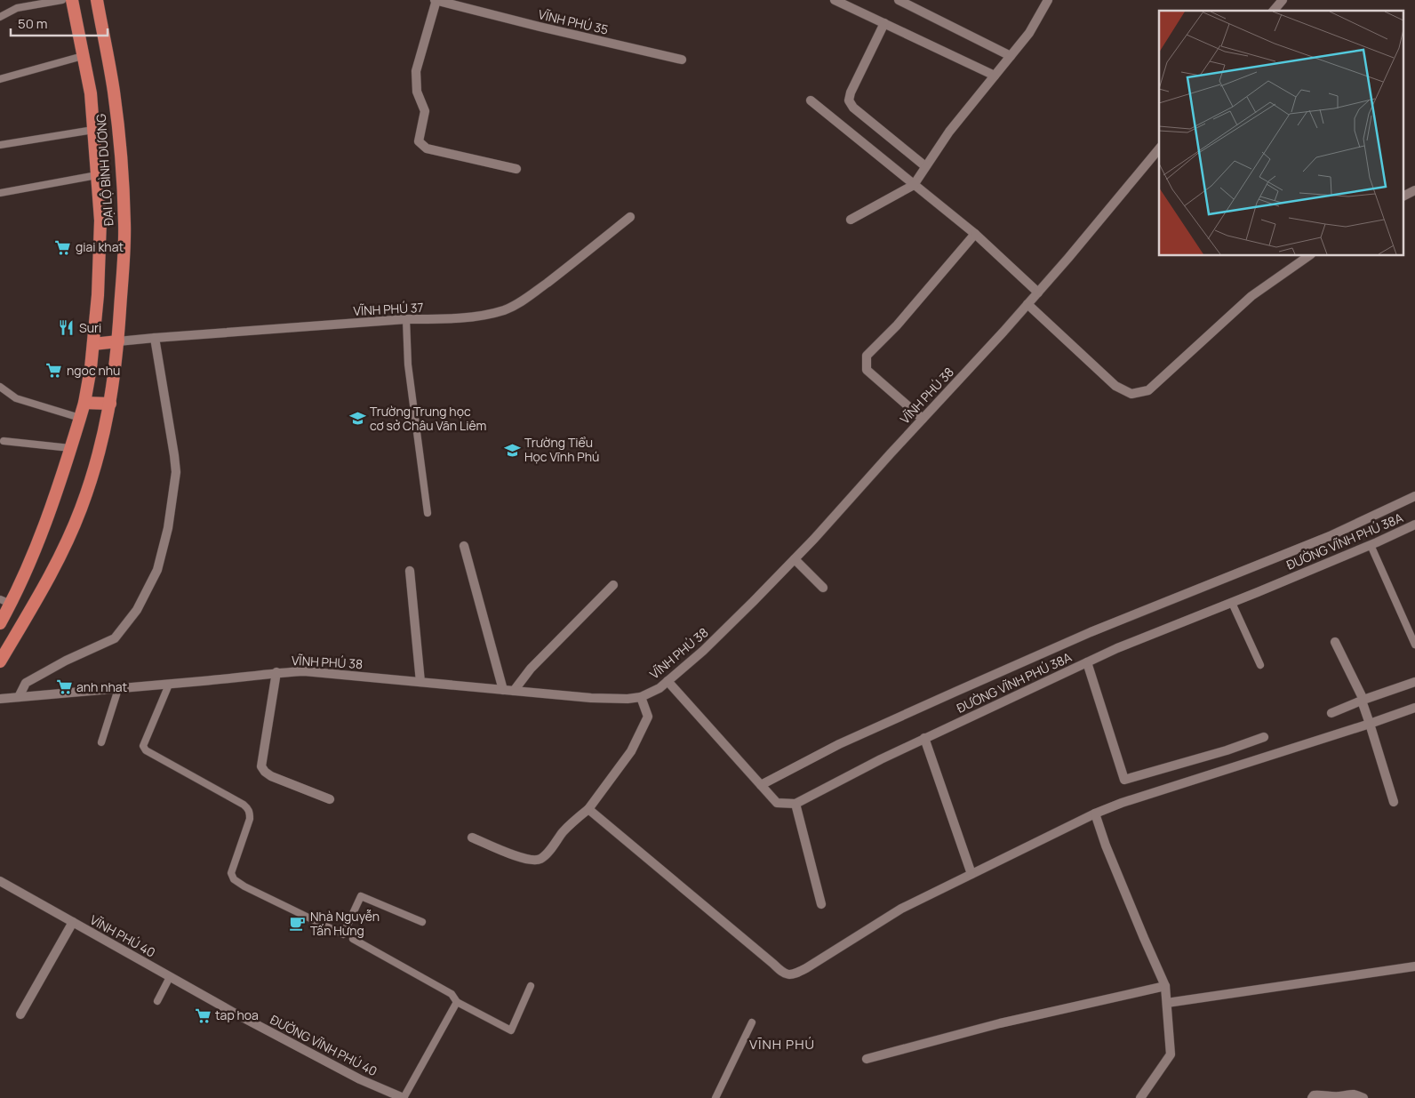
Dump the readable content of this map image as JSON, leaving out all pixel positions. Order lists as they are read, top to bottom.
{
  "streets": {
    "highway": ["ĐẠI LỘ BÌNH DƯƠNG"],
    "street": [
      "VĨNH PHÚ 35",
      "VĨNH PHÚ 37",
      "VĨNH PHÚ 38",
      "ĐƯỜNG VĨNH PHÚ 38A",
      "VĨNH PHÚ 40",
      "ĐƯỜNG VĨNH PHÚ 40"
    ]
  },
  "crossings": [
    ["ĐẠI LỘ BÌNH DƯƠNG", "VĨNH PHÚ 37"],
    ["VĨNH PHÚ 40", "ĐƯỜNG VĨNH PHÚ 40"]
  ],
  "districts": ["VĨNH PHÚ"],
  "places": {
    "supermarket": [
      "giai khat",
      "ngoc nhu",
      "anh nhat",
      "tap hoa"
    ],
    "restaurant": ["Suri"],
    "school or university": ["Trường Trung học cơ sở Châu Văn Liêm", "Trường Tiểu Học Vĩnh Phú"],
    "cafe": ["Nhà Nguyễn Tấn Hưng"]
  },
  "scale_bar": "50 m"
}
